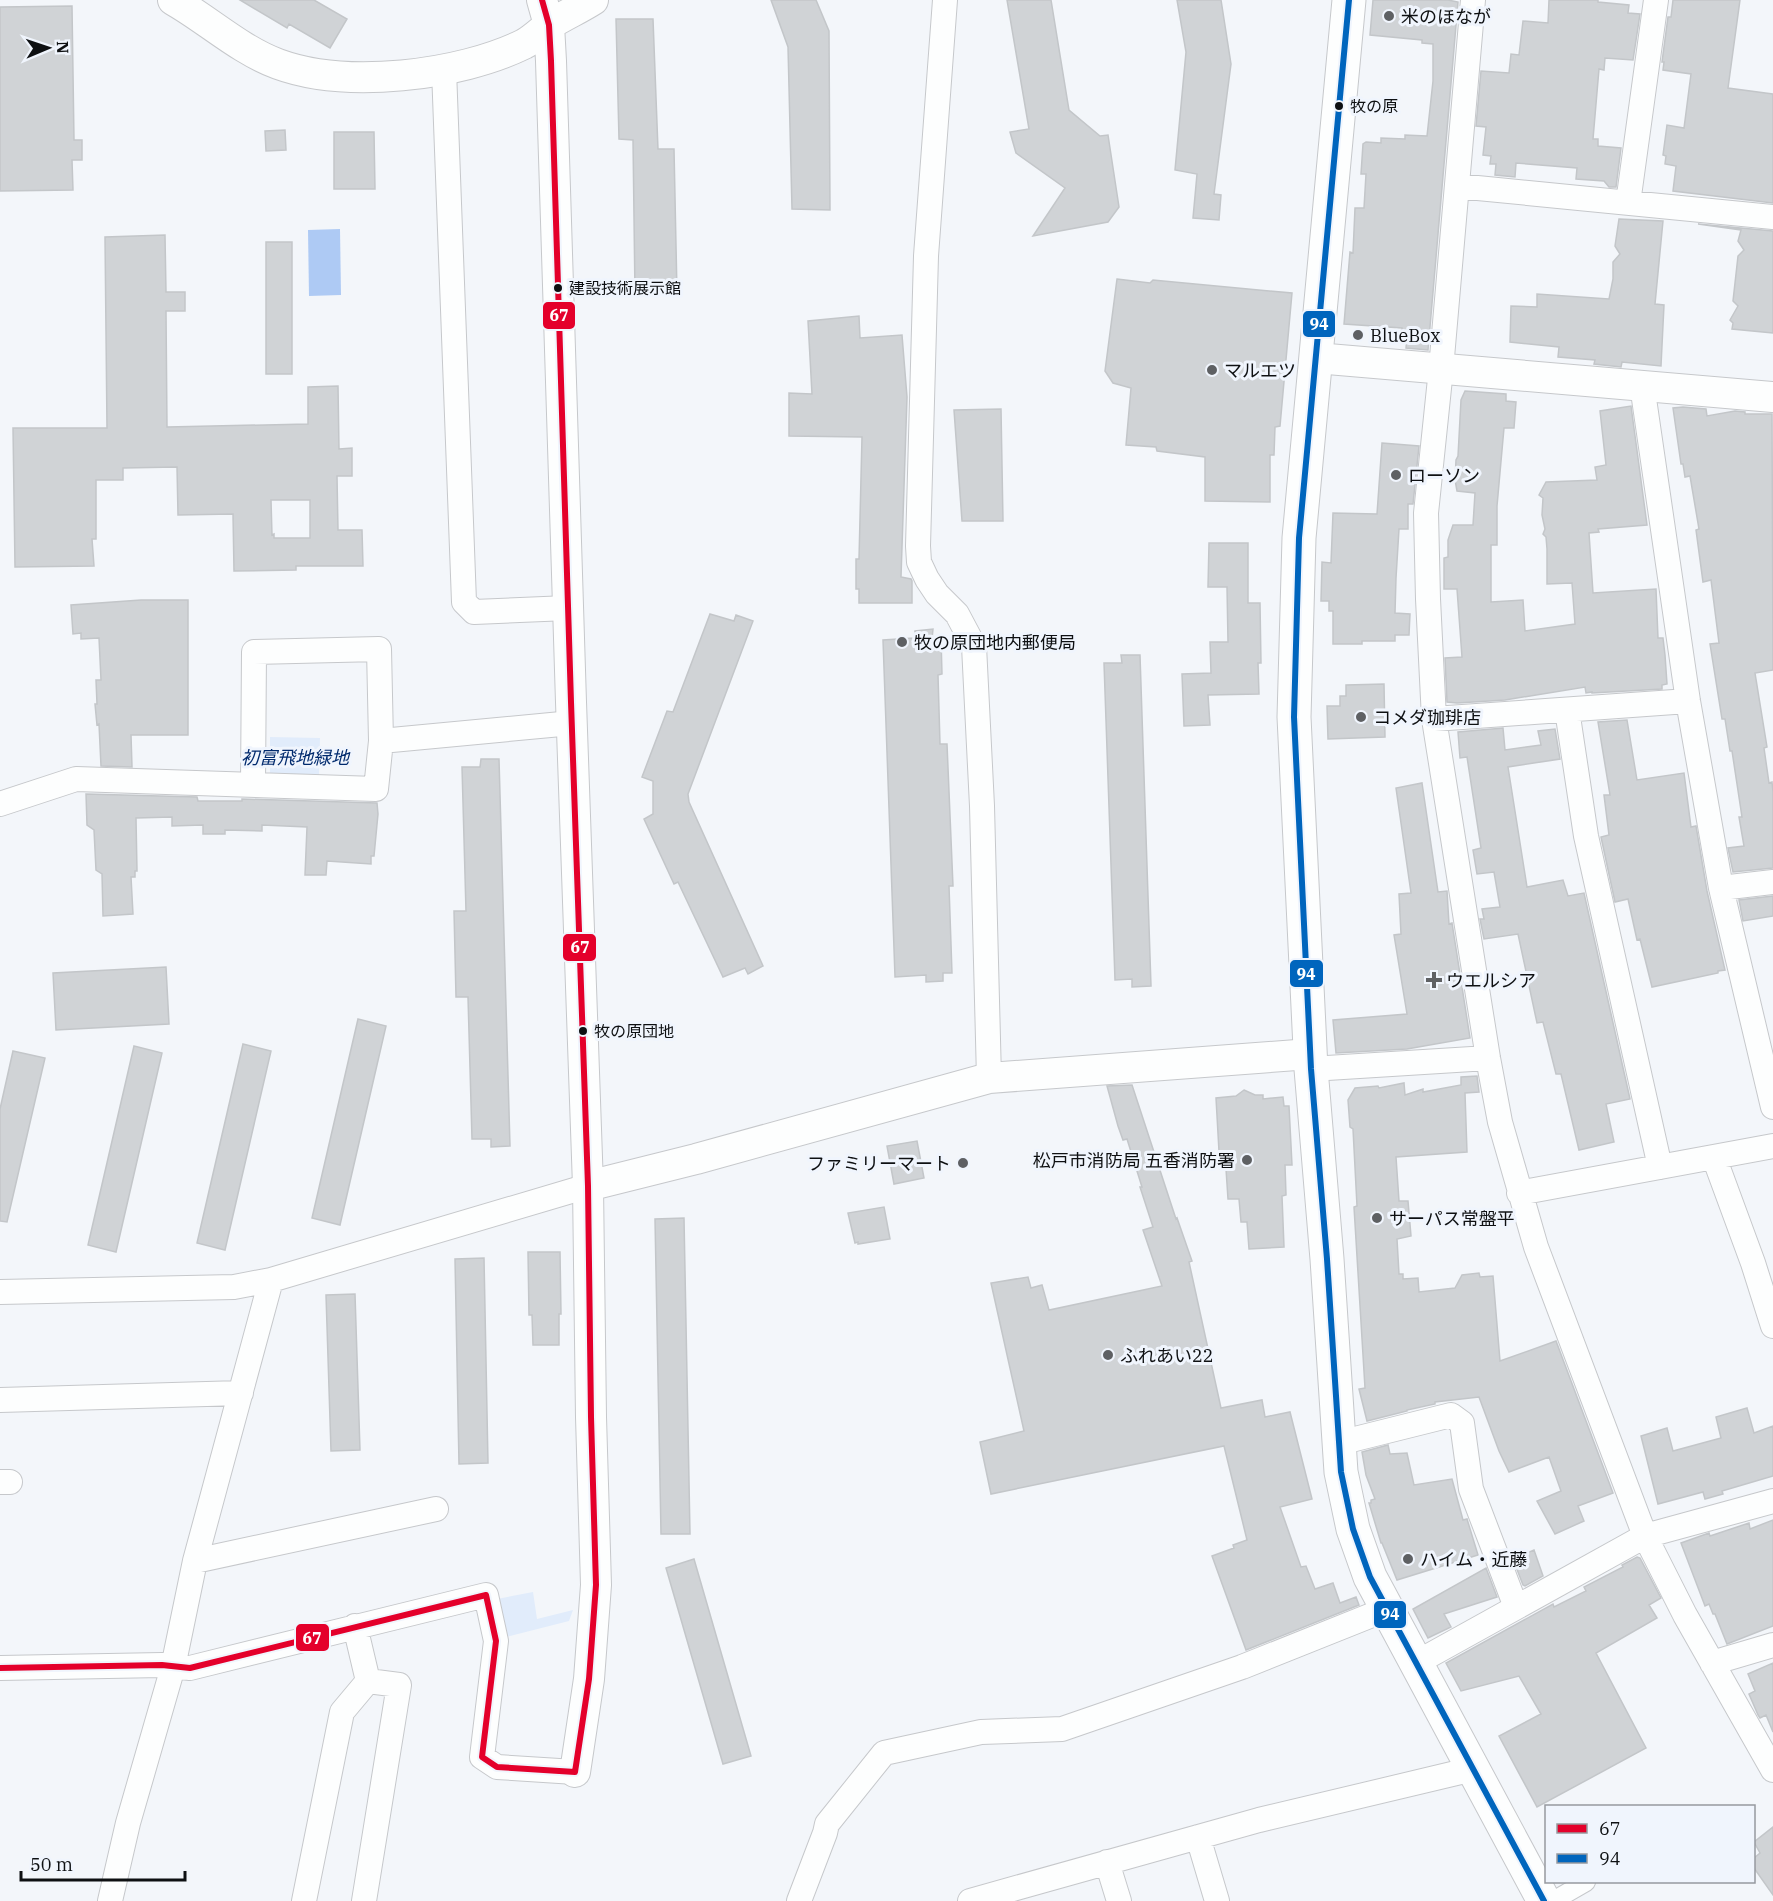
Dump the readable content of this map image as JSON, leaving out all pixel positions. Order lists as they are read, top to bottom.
{
  "parks": ["初富飛地緑地"],
  "places": {
    "other": [
      "米のほなが",
      "牧の原",
      "建設技術展示館",
      "BlueBox",
      "マルエツ",
      "ローソン",
      "牧の原団地内郵便局",
      "コメダ珈琲店",
      "牧の原団地",
      "松戸市消防局 五香消防署",
      "ファミリーマート",
      "サーパス常盤平",
      "ふれあい22",
      "ハイム・近藤"
    ],
    "health": ["ウエルシア"]
  },
  "lines": ["transit line 67", "transit line 94"],
  "legend": ["67", "94"],
  "scale_bar": "50 m",
  "north": "right"
}
